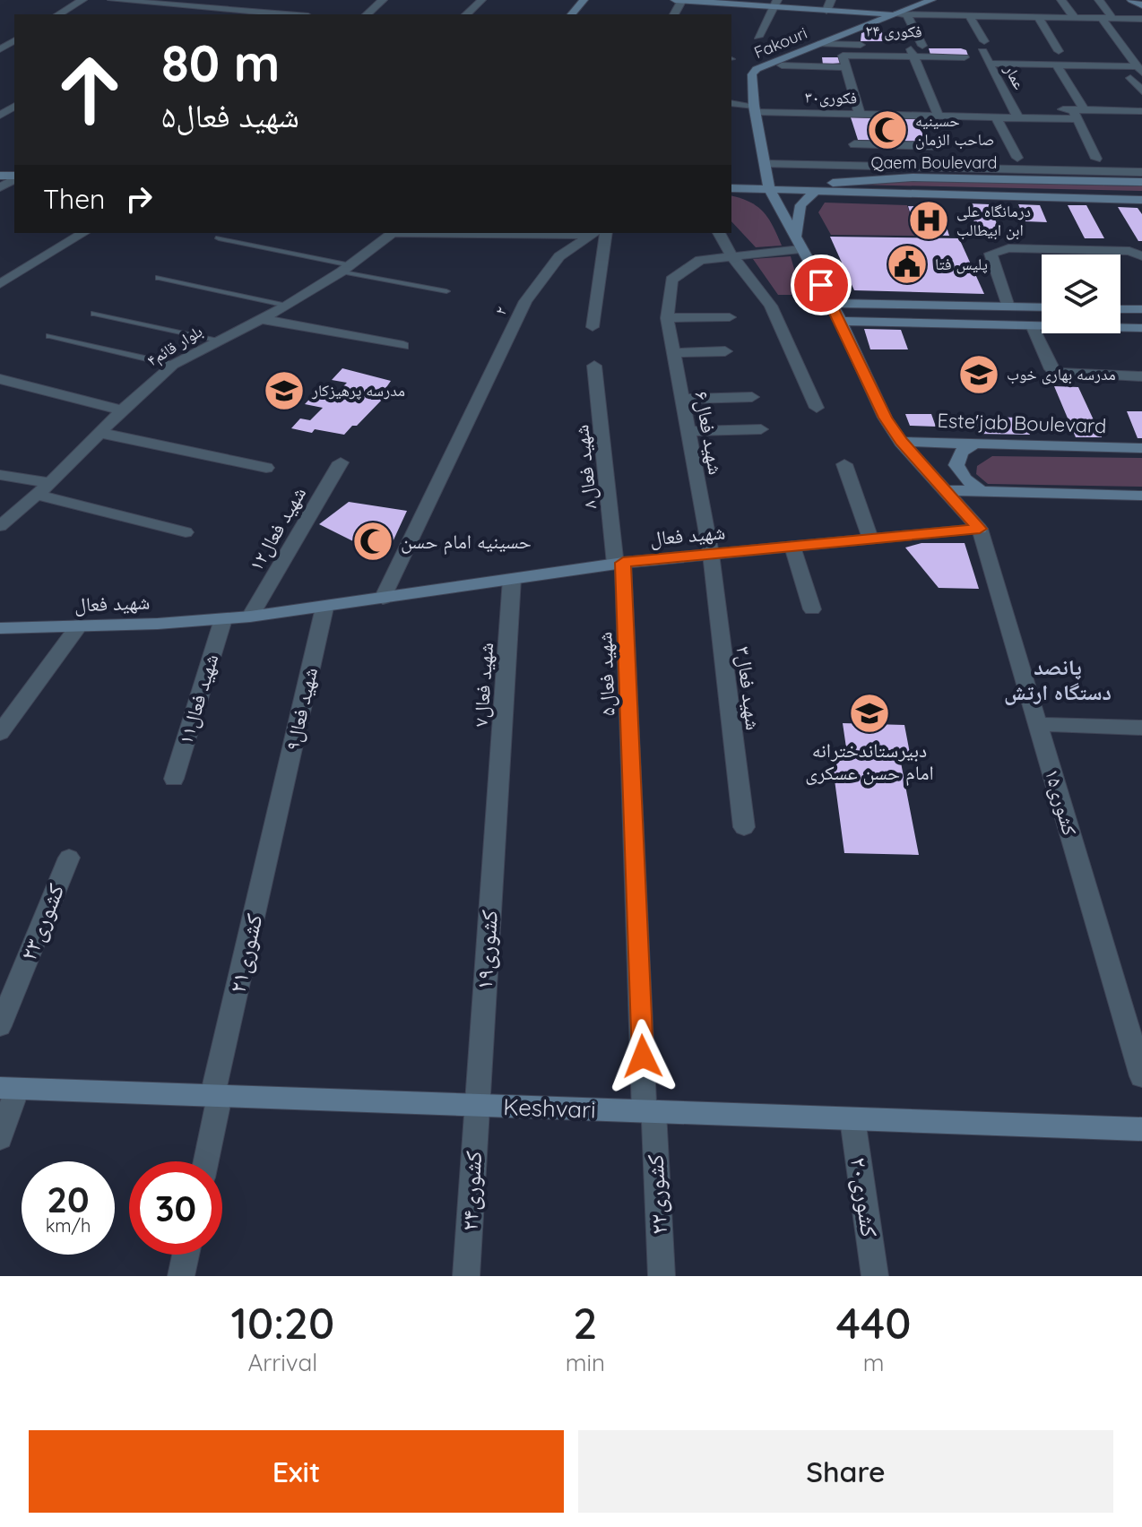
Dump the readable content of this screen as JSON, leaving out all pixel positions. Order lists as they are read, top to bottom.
{
  "streets": {
    "street": [
      "فکوری ۲۴",
      "Fakouri",
      "عمار",
      "فکوری۳۰",
      "Qaem Boulevard",
      "۲",
      "بلوار قائم۴",
      "Este'jab Boulevard",
      "شهید فعال۶",
      "شهید فعال۸",
      "شهید فعال۱۲",
      "شهید فعال",
      "شهید فعال۵",
      "شهید فعال۷",
      "شهید فعال۳",
      "شهید فعال۱۱",
      "شهید فعال۹",
      "کشوری۱۵",
      "کشوری۲۳",
      "۱۹کشوری",
      "۲۱کشوری",
      "Keshvari",
      "کشوری۲۴",
      "کشوری۲۲",
      "کشوری۲۰"
    ]
  },
  "crossings": [
    ["فکوری ۲۴", "Fakouri"],
    ["Fakouri", "فکوری۳۰"],
    ["Fakouri", "Qaem Boulevard"],
    ["عمار", "فکوری۳۰"],
    ["۲", "شهید فعال"],
    ["شهید فعال۶", "شهید فعال"],
    ["شهید فعال۶", "شهید فعال۳"],
    ["شهید فعال۸", "شهید فعال"],
    ["شهید فعال۸", "شهید فعال۵"],
    ["شهید فعال۱۲", "شهید فعال"],
    ["شهید فعال", "شهید فعال۵"],
    ["شهید فعال", "شهید فعال۷"],
    ["شهید فعال", "شهید فعال۳"],
    ["شهید فعال", "شهید فعال۱۱"],
    ["شهید فعال", "شهید فعال۹"],
    ["شهید فعال", "کشوری۱۵"],
    ["شهید فعال۵", "Keshvari"],
    ["شهید فعال۵", "کشوری۲۲"],
    ["شهید فعال۷", "۱۹کشوری"],
    ["شهید فعال۹", "۲۱کشوری"],
    ["۱۹کشوری", "Keshvari"],
    ["۱۹کشوری", "کشوری۲۴"],
    ["۲۱کشوری", "Keshvari"],
    ["Keshvari", "کشوری۲۴"],
    ["Keshvari", "کشوری۲۲"],
    ["Keshvari", "کشوری۲۰"]
  ],
  "districts": ["پانصد دستگاه ارتش"],
  "places": {
    "mosque": ["حسینیه صاحب الزمان", "حسینیه امام حسن"],
    "hospital": ["درمانگاه علی ابن ابیطالب"],
    "public building": ["پلیس فتا"],
    "school or university": ["مدرسه بهاری خوب", "مدرسه پرهیزکار", "دبیرستاندخترانه امام حسن عسکری"]
  },
  "page": {
    "turn": ["80 m", "شهید فعال۵"],
    "then": "Then",
    "speed": "20 km/h",
    "limit": "30",
    "eta": [
      "10:20",
      "Arrival",
      "2",
      "min",
      "440",
      "m"
    ],
    "buttons": ["Exit", "Share"]
  }
}
